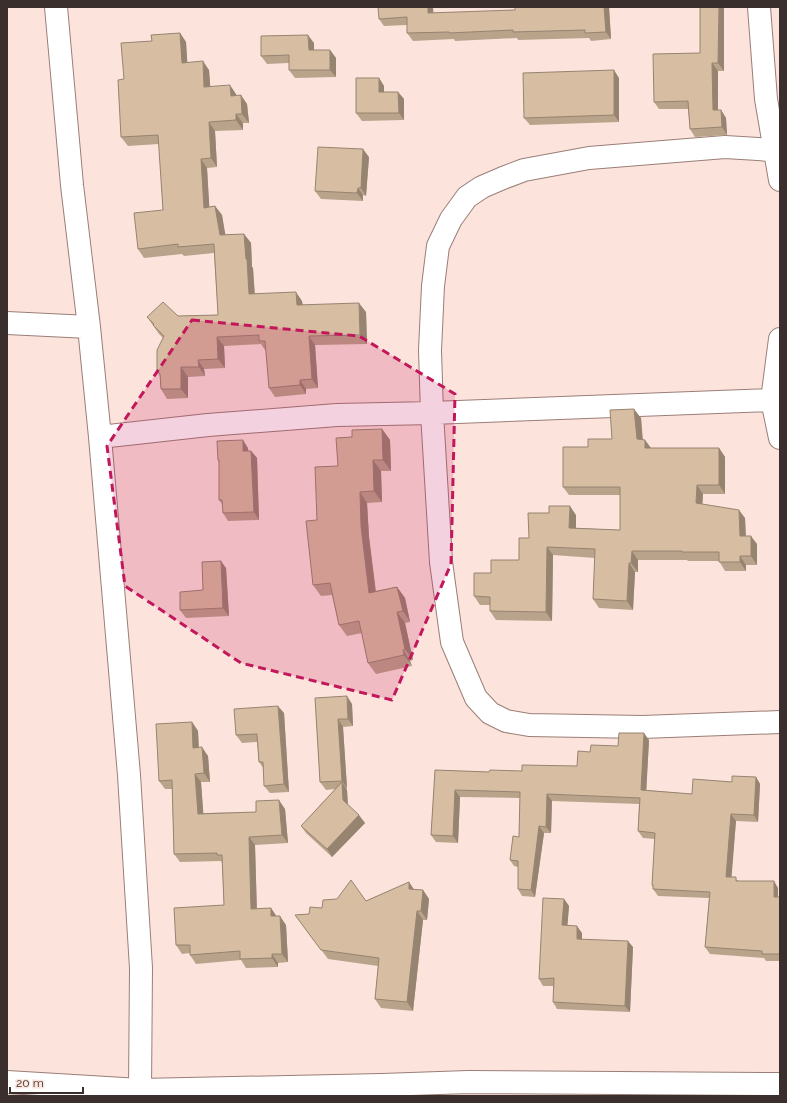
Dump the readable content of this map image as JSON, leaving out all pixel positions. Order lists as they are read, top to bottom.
{
  "scale_bar": "20 m"
}
